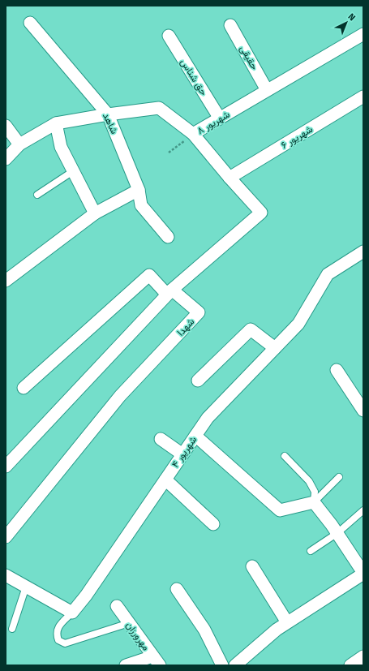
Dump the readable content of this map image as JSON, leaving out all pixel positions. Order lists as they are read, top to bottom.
{
  "streets": {
    "street": [
      "حقیقی",
      "حق شناس",
      "شهریور ۸",
      "شاهد",
      "شهریور ۶",
      "شهدا",
      "شهریور ۴",
      "مهرورزان"
    ]
  },
  "crossings": [
    ["حقیقی", "شهریور ۸"],
    ["حق شناس", "شهریور ۸"],
    ["شهریور ۸", "شاهد"]
  ],
  "north": "top right"
}
